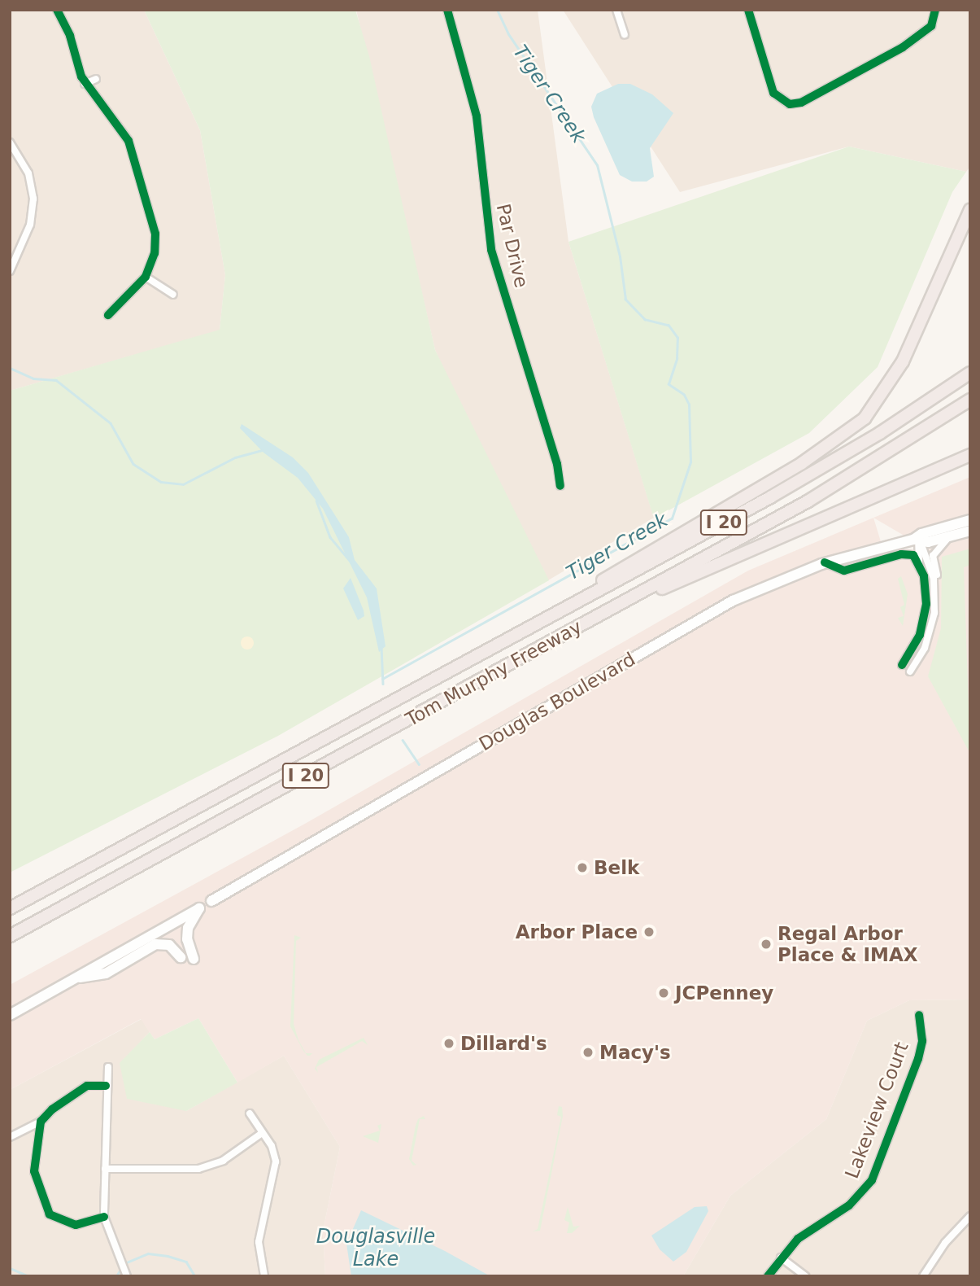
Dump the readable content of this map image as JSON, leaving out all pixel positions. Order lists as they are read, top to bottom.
{
  "streets": {
    "highway": ["I 20", "Tom Murphy Freeway"],
    "main road": ["Douglas Boulevard"],
    "street": ["Par Drive", "Lakeview Court"]
  },
  "water": ["Tiger Creek", "Douglasville Lake"],
  "places": [
    "Belk",
    "Arbor Place",
    "Regal Arbor Place & IMAX",
    "JCPenney",
    "Dillard's",
    "Macy's"
  ]
}
